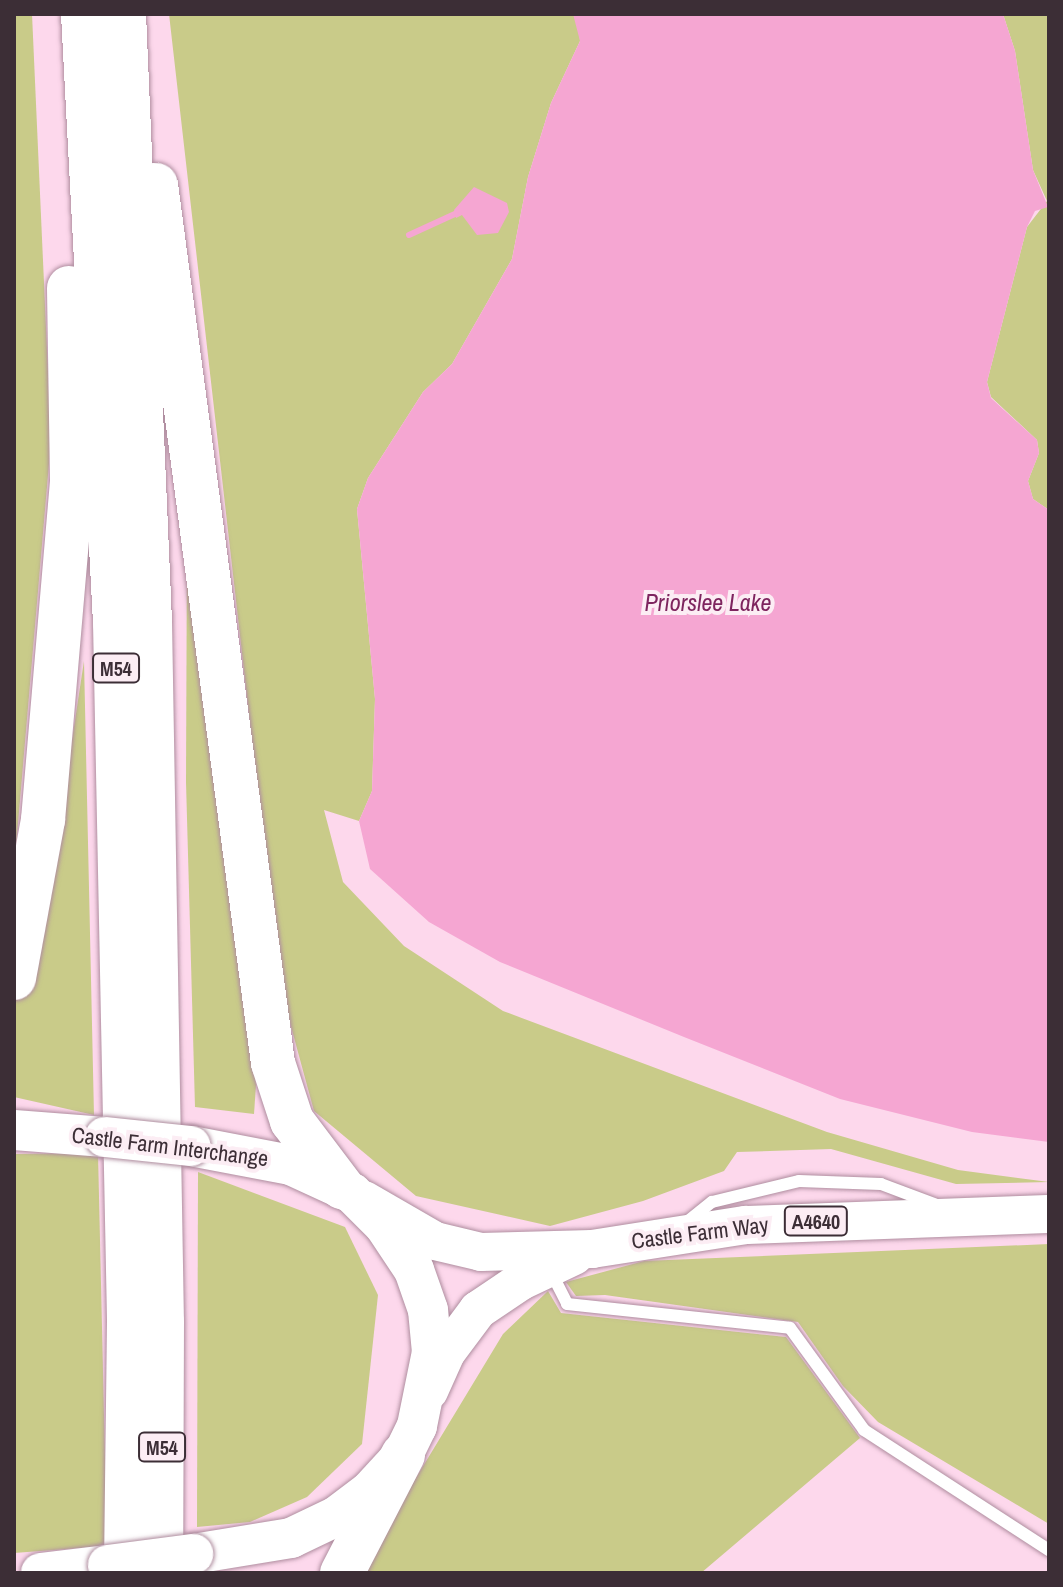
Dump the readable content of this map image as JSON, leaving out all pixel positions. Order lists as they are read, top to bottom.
{
  "streets": {
    "highway": ["M54", "Castle Farm Interchange"],
    "main road": ["A4640", "Castle Farm Way"]
  },
  "crossings": [
    ["M54", "Castle Farm Interchange"],
    ["Castle Farm Interchange", "Castle Farm Way"]
  ],
  "water": ["Priorslee Lake"]
}
